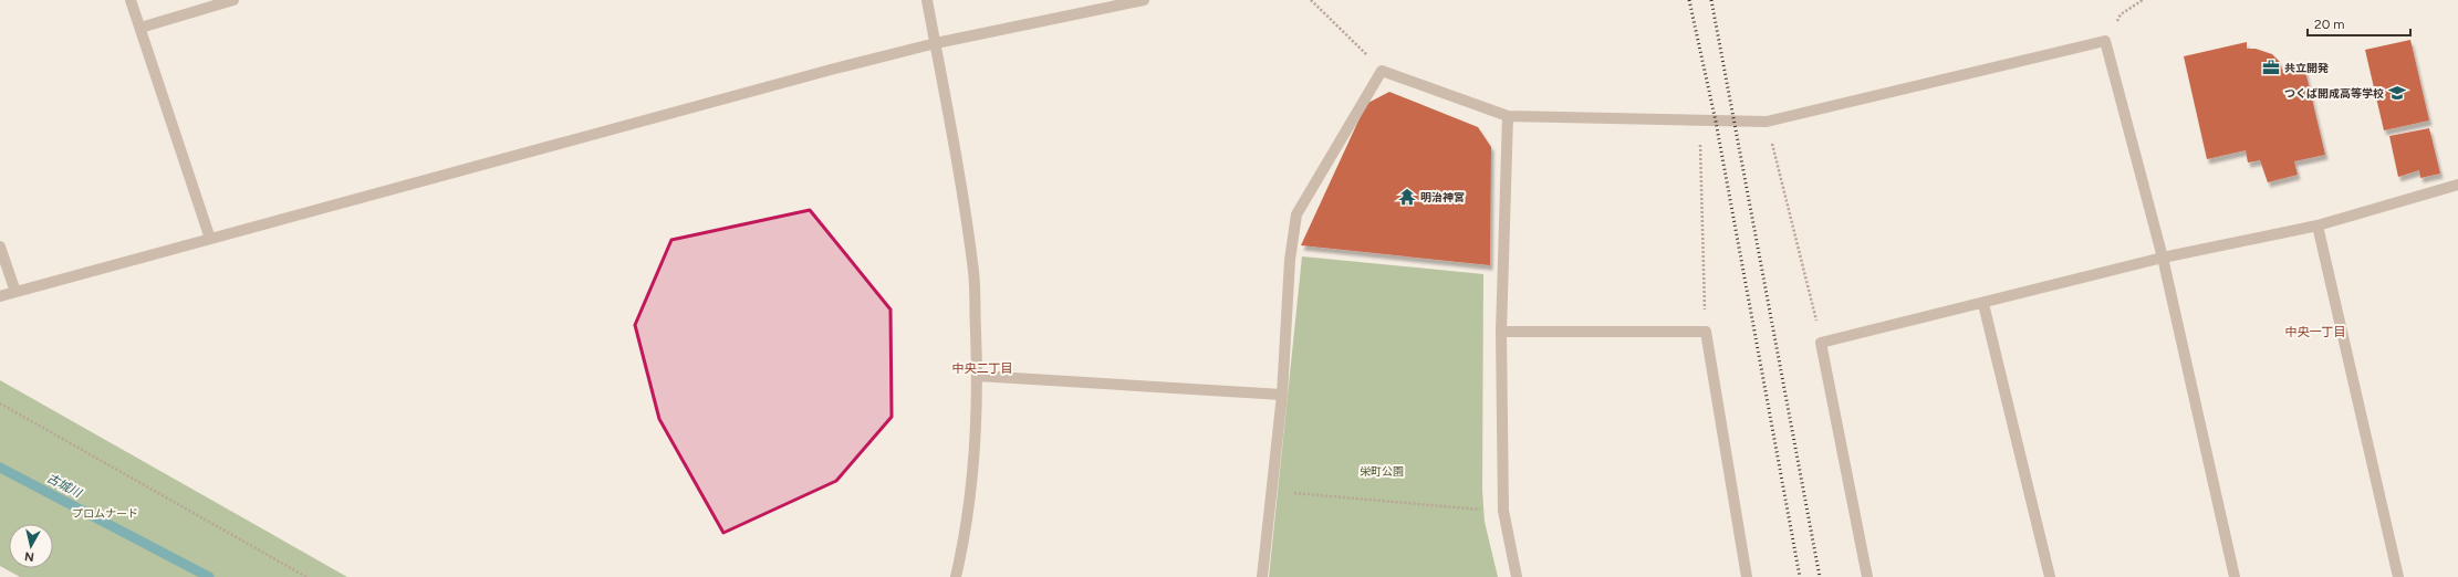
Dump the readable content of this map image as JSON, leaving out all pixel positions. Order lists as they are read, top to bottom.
{
  "districts": ["中央一丁目", "中央二丁目"],
  "water": ["古城川"],
  "parks": ["栄町公園", "プロムナード"],
  "places": {
    "office": ["共立開発"],
    "school or university": ["つくば開成高等学校"],
    "temple": ["明治神宮"]
  },
  "scale_bar": "20 m",
  "north": "bottom"
}
